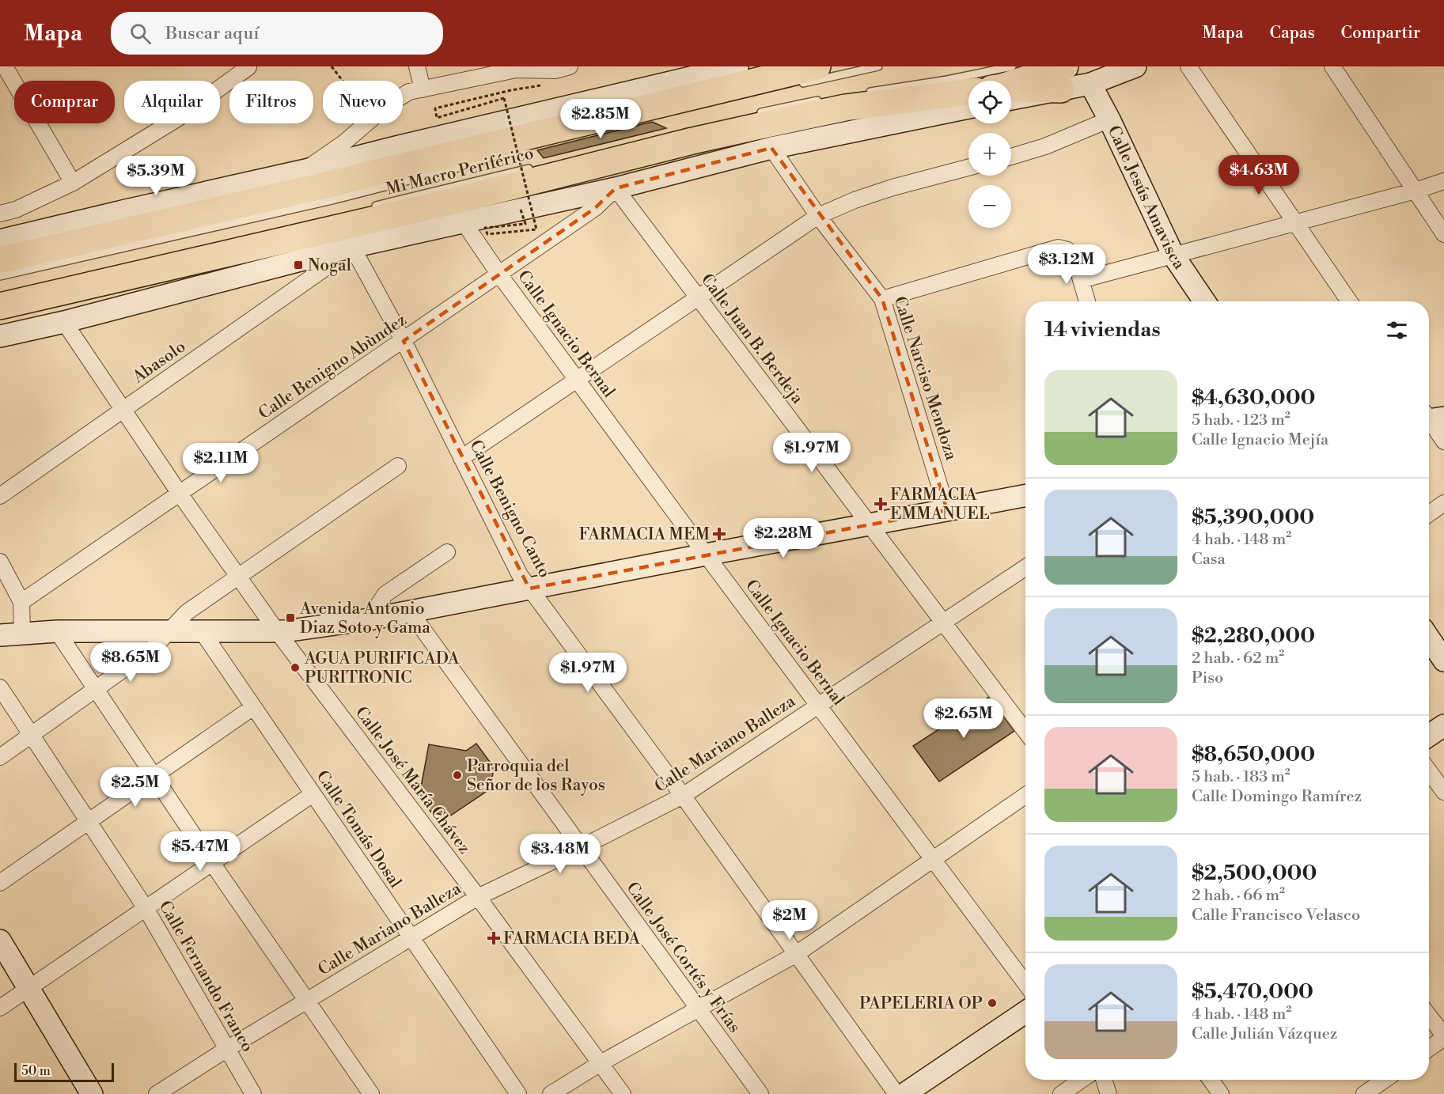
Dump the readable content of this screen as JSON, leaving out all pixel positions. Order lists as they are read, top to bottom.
{
  "streets": {
    "street": [
      "Calle Jesús Amavisca",
      "Calle Ignacio Bernal",
      "Calle Juan B. Berdeja",
      "Abasolo",
      "Calle Benigno Abùndez",
      "Calle Narciso Mendoza",
      "Calle Benigno Canto",
      "Calle Mariano Balleza",
      "Calle José María Chávez",
      "Calle Tomás Dosal",
      "Calle José Cortés y Frías",
      "Calle Fernando Franco"
    ],
    "lane": ["Mi Macro Periférico"]
  },
  "crossings": [
    ["Calle Ignacio Bernal", "Calle Benigno Abùndez"],
    ["Calle Ignacio Bernal", "Calle Mariano Balleza"],
    ["Calle Juan B. Berdeja", "Calle Benigno Abùndez"],
    ["Calle Juan B. Berdeja", "Calle Mariano Balleza"],
    ["Abasolo", "Calle Benigno Canto"],
    ["Abasolo", "Calle José María Chávez"],
    ["Calle Benigno Abùndez", "Calle Benigno Canto"],
    ["Calle Benigno Abùndez", "Calle José María Chávez"],
    ["Calle Benigno Canto", "Calle Mariano Balleza"],
    ["Calle Mariano Balleza", "Calle José María Chávez"],
    ["Calle Mariano Balleza", "Calle Tomás Dosal"],
    ["Calle Mariano Balleza", "Calle José Cortés y Frías"],
    ["Calle Mariano Balleza", "Calle Fernando Franco"]
  ],
  "places": {
    "transit": ["Nogal", "Avenida Antonio Diaz Soto y Gama"],
    "health": ["FARMACIA EMMANUEL", "FARMACIA MEM", "FARMACIA BEDA"],
    "other": ["AGUA PURIFICADA PURITRONIC", "Parroquia del Señor de los Rayos", "PAPELERIA OP"]
  },
  "scale_bar": "50 m",
  "page": {
    "header": "Mapa",
    "search": "Buscar aquí",
    "nav": ["Mapa", "Capas", "Compartir"],
    "map_buttons": ["+", "−"],
    "chip": [
      "Comprar",
      "Alquilar",
      "Filtros",
      "Nuevo"
    ],
    "price": [
      "$2.85M",
      "$4.63M",
      "$5.39M",
      "$3.12M",
      "$1.97M",
      "$2.11M",
      "$2.28M",
      "$8.65M",
      "$1.97M",
      "$2.65M",
      "$2.5M",
      "$5.47M",
      "$3.48M",
      "$2M"
    ],
    "heading": "14 viviendas",
    "list": [
      {
        "name": "$4,630,000",
        "note": "5 hab. · 123 m² · Calle Ignacio Mejía"
      },
      {
        "name": "$5,390,000",
        "note": "4 hab. · 148 m² · Casa"
      },
      {
        "name": "$2,280,000",
        "note": "2 hab. · 62 m² · Piso"
      },
      {
        "name": "$8,650,000",
        "note": "5 hab. · 183 m² · Calle Domingo Ramírez"
      },
      {
        "name": "$2,500,000",
        "note": "2 hab. · 66 m² · Calle Francisco Velasco"
      },
      {
        "name": "$5,470,000",
        "note": "4 hab. · 148 m² · Calle Julián Vázquez"
      }
    ],
    "scale": "50 m"
  }
}
